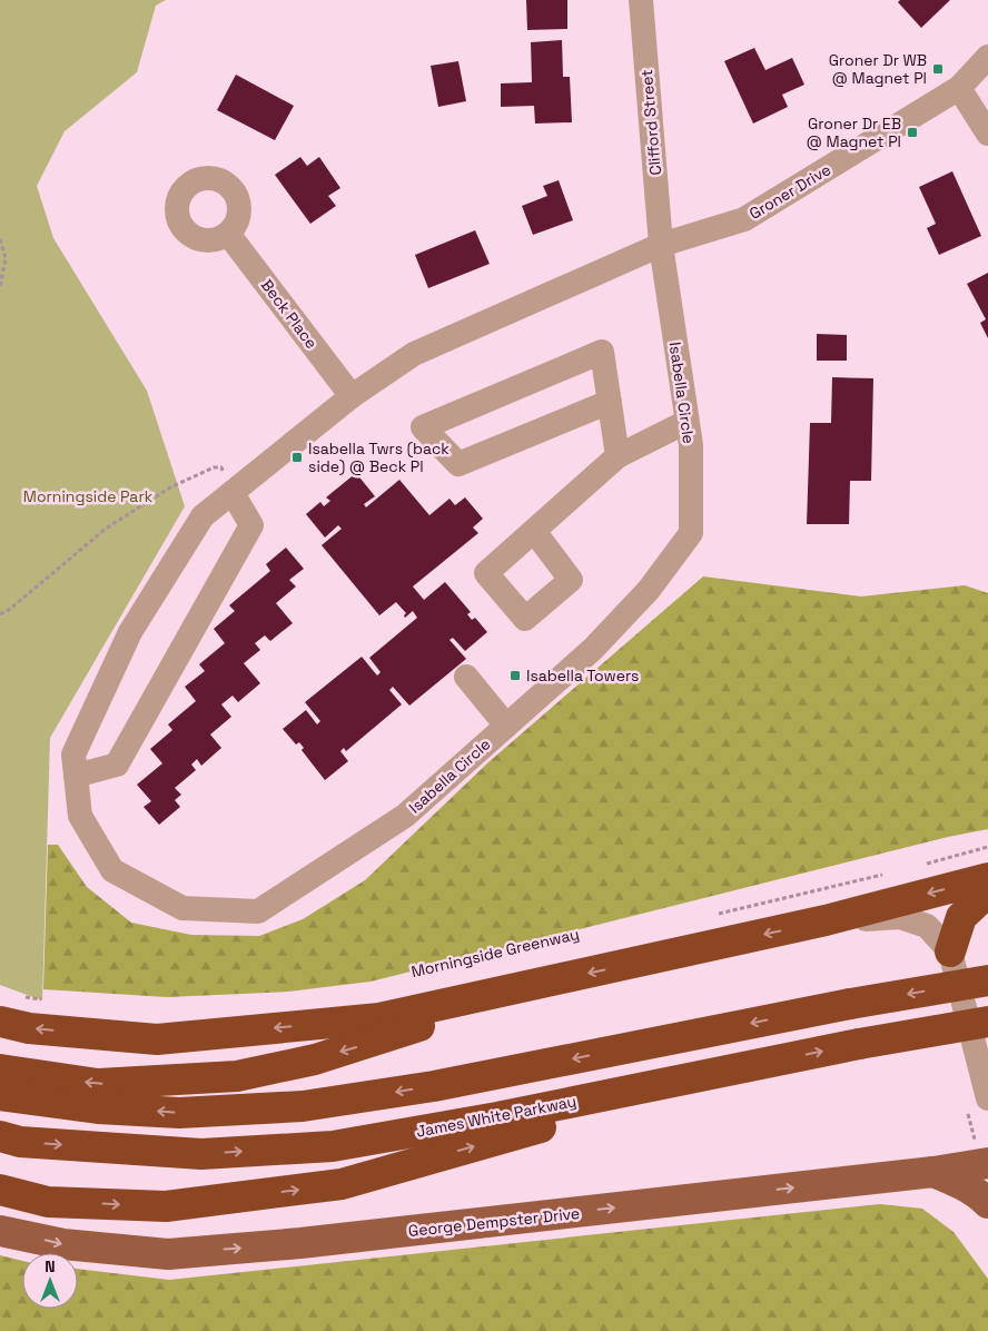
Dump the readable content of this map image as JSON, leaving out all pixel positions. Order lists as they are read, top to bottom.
{
  "streets": {
    "highway": ["James White Parkway"],
    "main road": ["George Dempster Drive"],
    "street": [
      "Clifford Street",
      "Groner Drive",
      "Beck Place",
      "Isabella Circle"
    ]
  },
  "crossings": [
    ["Clifford Street", "Groner Drive"],
    ["Clifford Street", "Isabella Circle"],
    ["Groner Drive", "Isabella Circle"],
    ["Beck Place", "Isabella Circle"]
  ],
  "one_way": ["George Dempster Drive"],
  "parks": ["Morningside Park"],
  "places": {
    "transit": [
      "Groner Dr WB @ Magnet Pl",
      "Groner Dr EB @ Magnet Pl",
      "Isabella Twrs (back side) @ Beck Pl",
      "Isabella Towers"
    ]
  },
  "north": "top"
}
